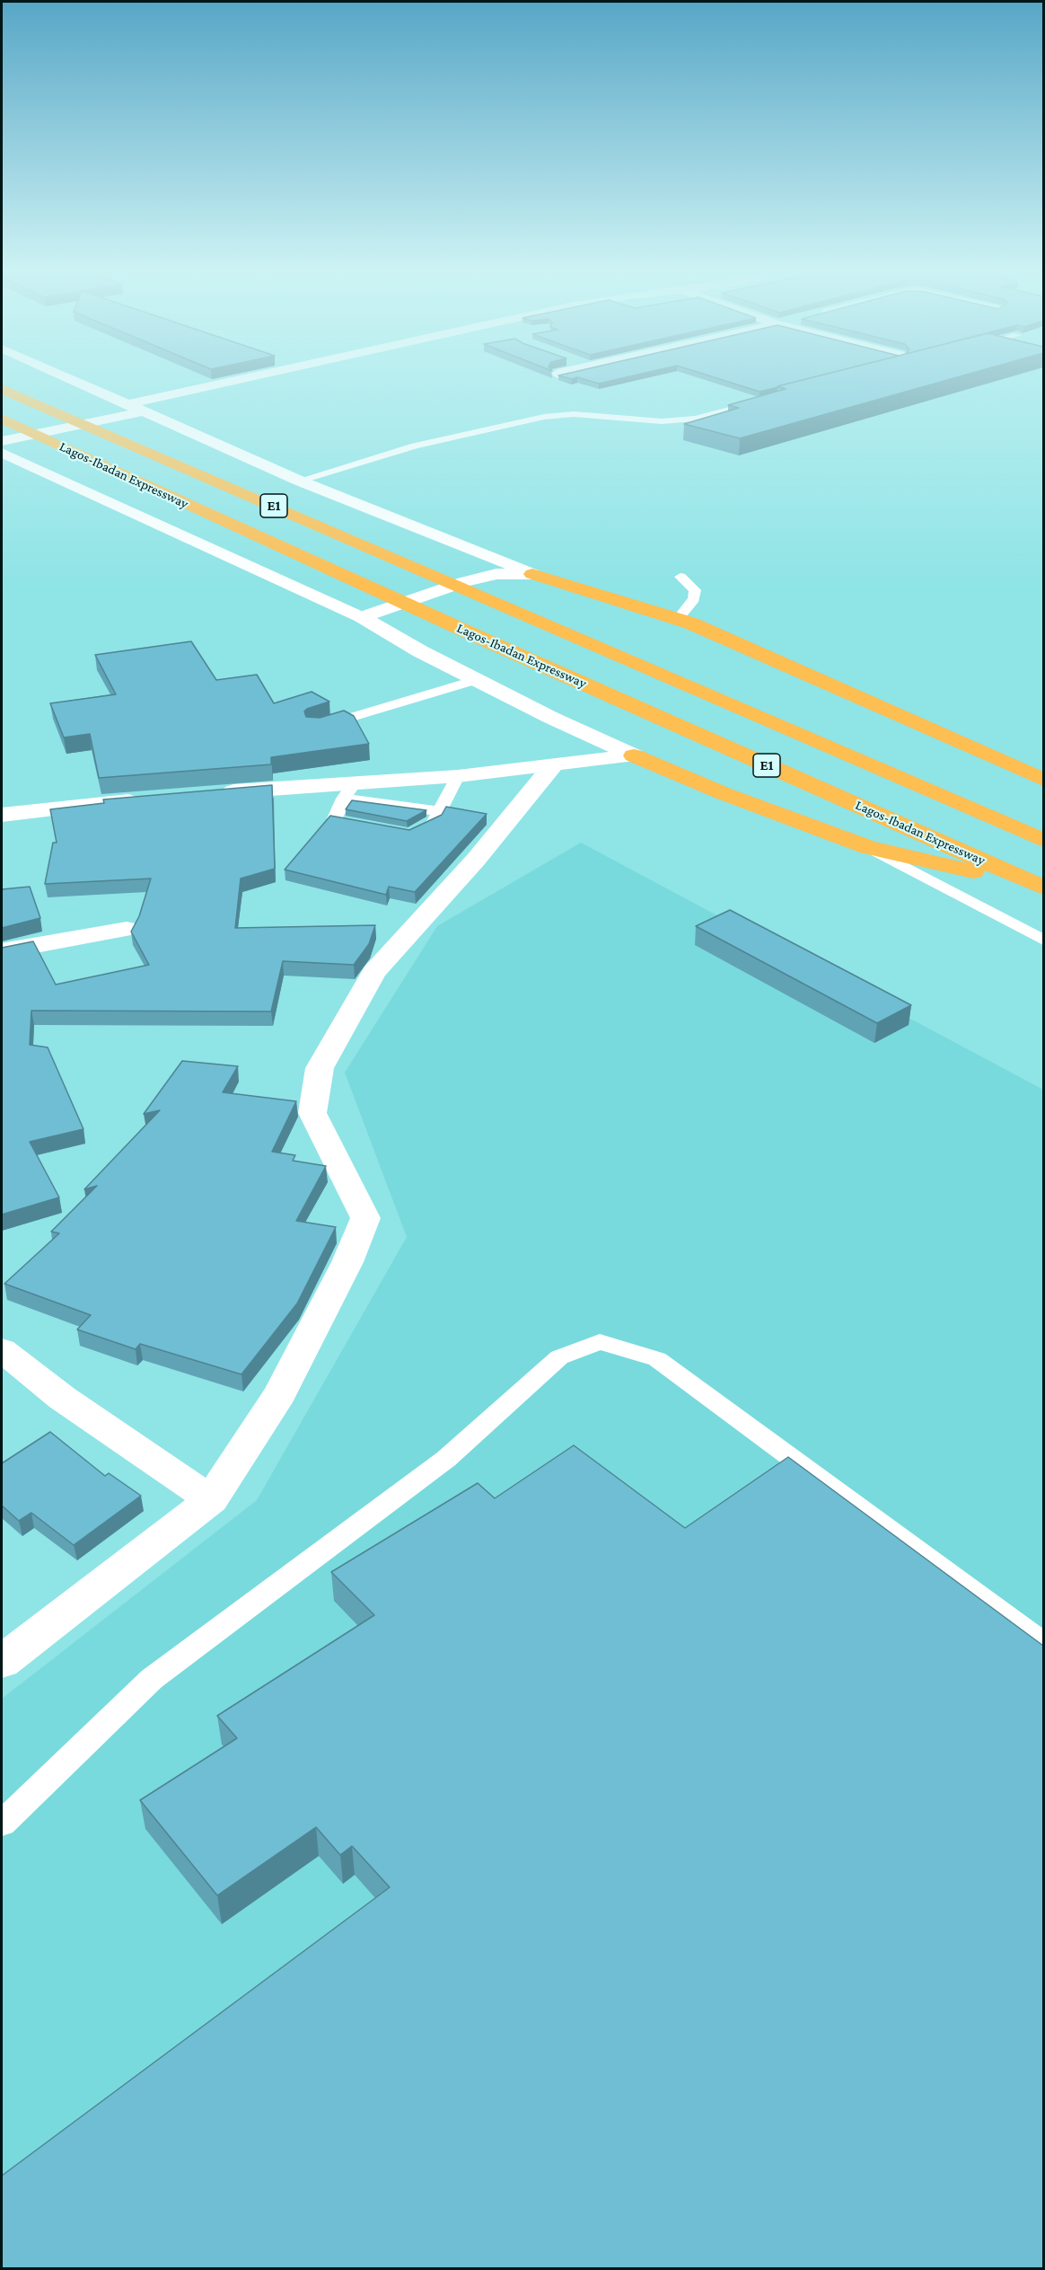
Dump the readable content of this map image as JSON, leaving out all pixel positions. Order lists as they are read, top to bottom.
{
  "streets": {
    "highway": ["Lagos-Ibadan Expressway", "E1"]
  }
}
